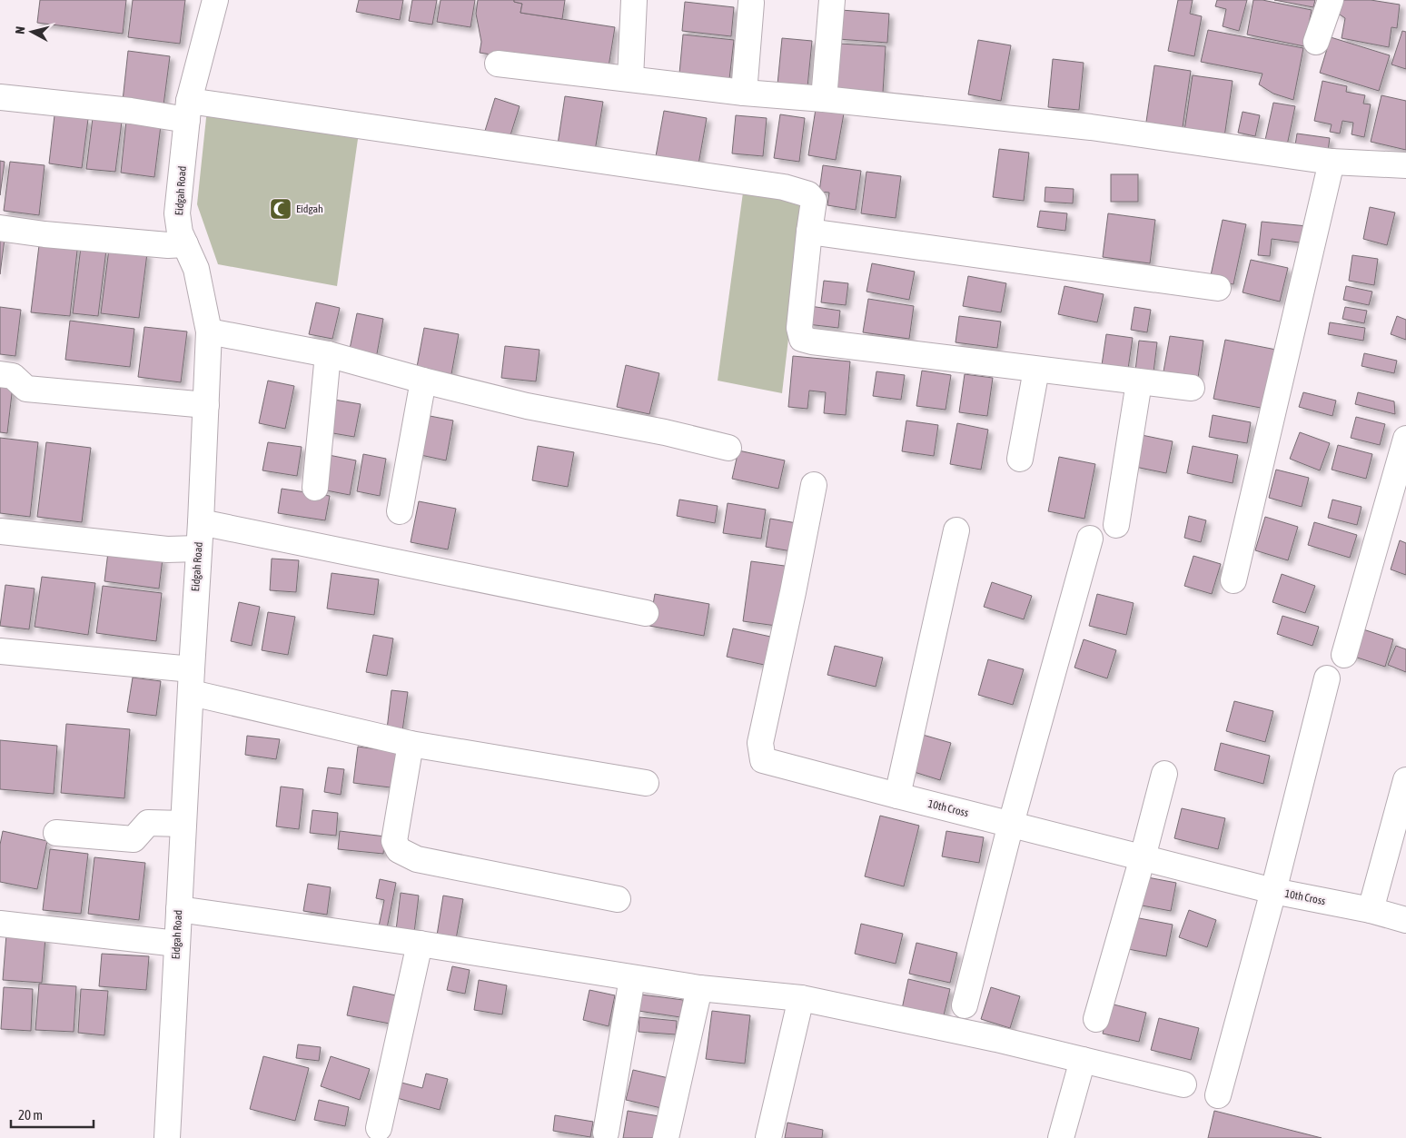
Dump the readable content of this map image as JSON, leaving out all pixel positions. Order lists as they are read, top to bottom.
{
  "streets": {
    "street": ["Eidgah Road", "10th Cross"]
  },
  "places": {
    "mosque": ["Eidgah"]
  },
  "scale_bar": "20 m",
  "north": "left"
}
